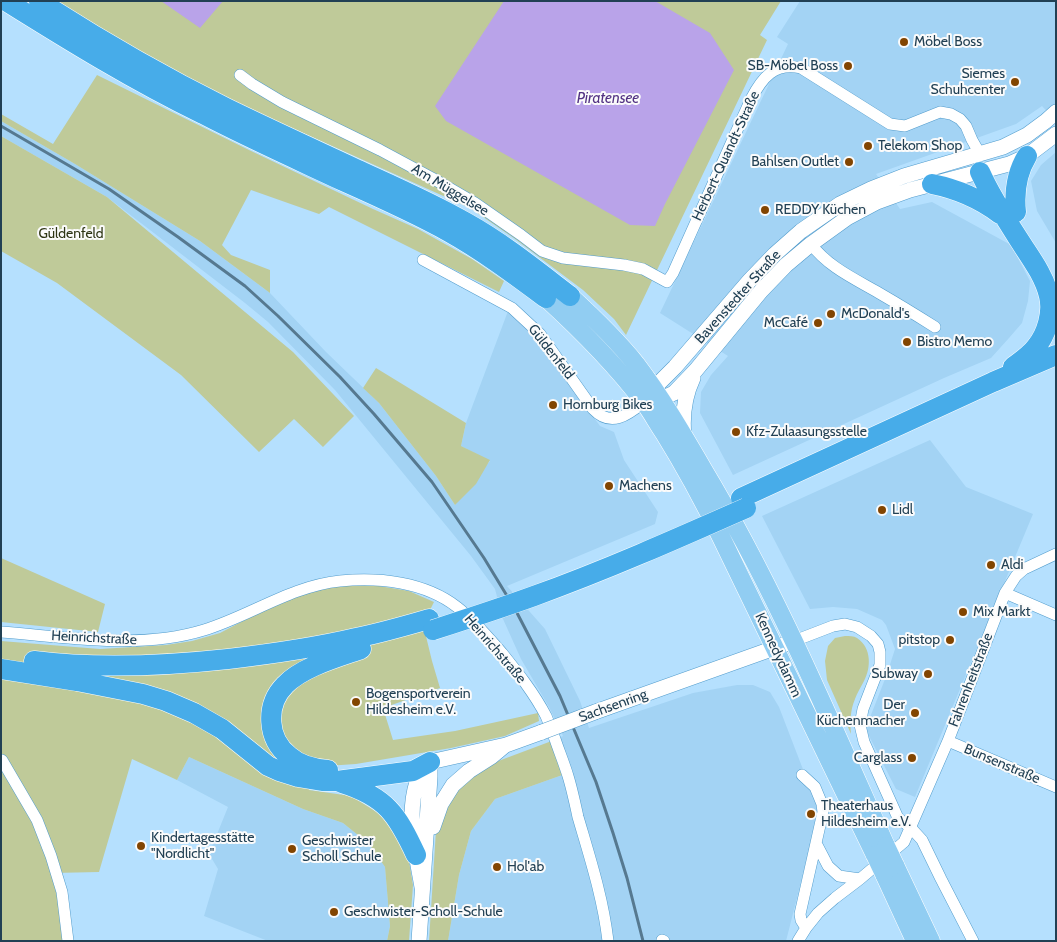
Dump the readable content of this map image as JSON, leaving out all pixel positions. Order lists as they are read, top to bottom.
{
  "streets": {
    "main road": ["Kennedydamm"],
    "street": [
      "Herbert-Quandt-Straße",
      "Am Müggelsee",
      "Bavenstedter Straße",
      "Güldenfeld",
      "Heinrichstraße",
      "Fahrenheitstraße",
      "Sachsenring",
      "Bunsenstraße"
    ]
  },
  "crossings": [
    ["Herbert-Quandt-Straße", "Am Müggelsee"],
    ["Herbert-Quandt-Straße", "Bavenstedter Straße"],
    ["Bavenstedter Straße", "Güldenfeld"],
    ["Bavenstedter Straße", "Kennedydamm"],
    ["Güldenfeld", "Kennedydamm"],
    ["Kennedydamm", "Sachsenring"],
    ["Fahrenheitstraße", "Bunsenstraße"]
  ],
  "water": ["Piratensee"],
  "parks": ["Güldenfeld"],
  "places": [
    "Möbel Boss",
    "SB-Möbel Boss",
    "Siemes Schuhcenter",
    "Telekom Shop",
    "Bahlsen Outlet",
    "REDDY Küchen",
    "McDonald's",
    "McCafé",
    "Bistro Memo",
    "Hornburg Bikes",
    "Kfz-Zulaasungsstelle",
    "Machens",
    "Lidl",
    "Aldi",
    "Mix Markt",
    "pitstop",
    "Subway",
    "Bogensportverein Hildesheim e.V.",
    "Der Küchenmacher",
    "Carglass",
    "Theaterhaus Hildesheim e.V.",
    "Kindertagesstätte \"Nordlicht\"",
    "Geschwister Scholl Schule",
    "Hol'ab",
    "Geschwister-Scholl-Schule"
  ]
}
